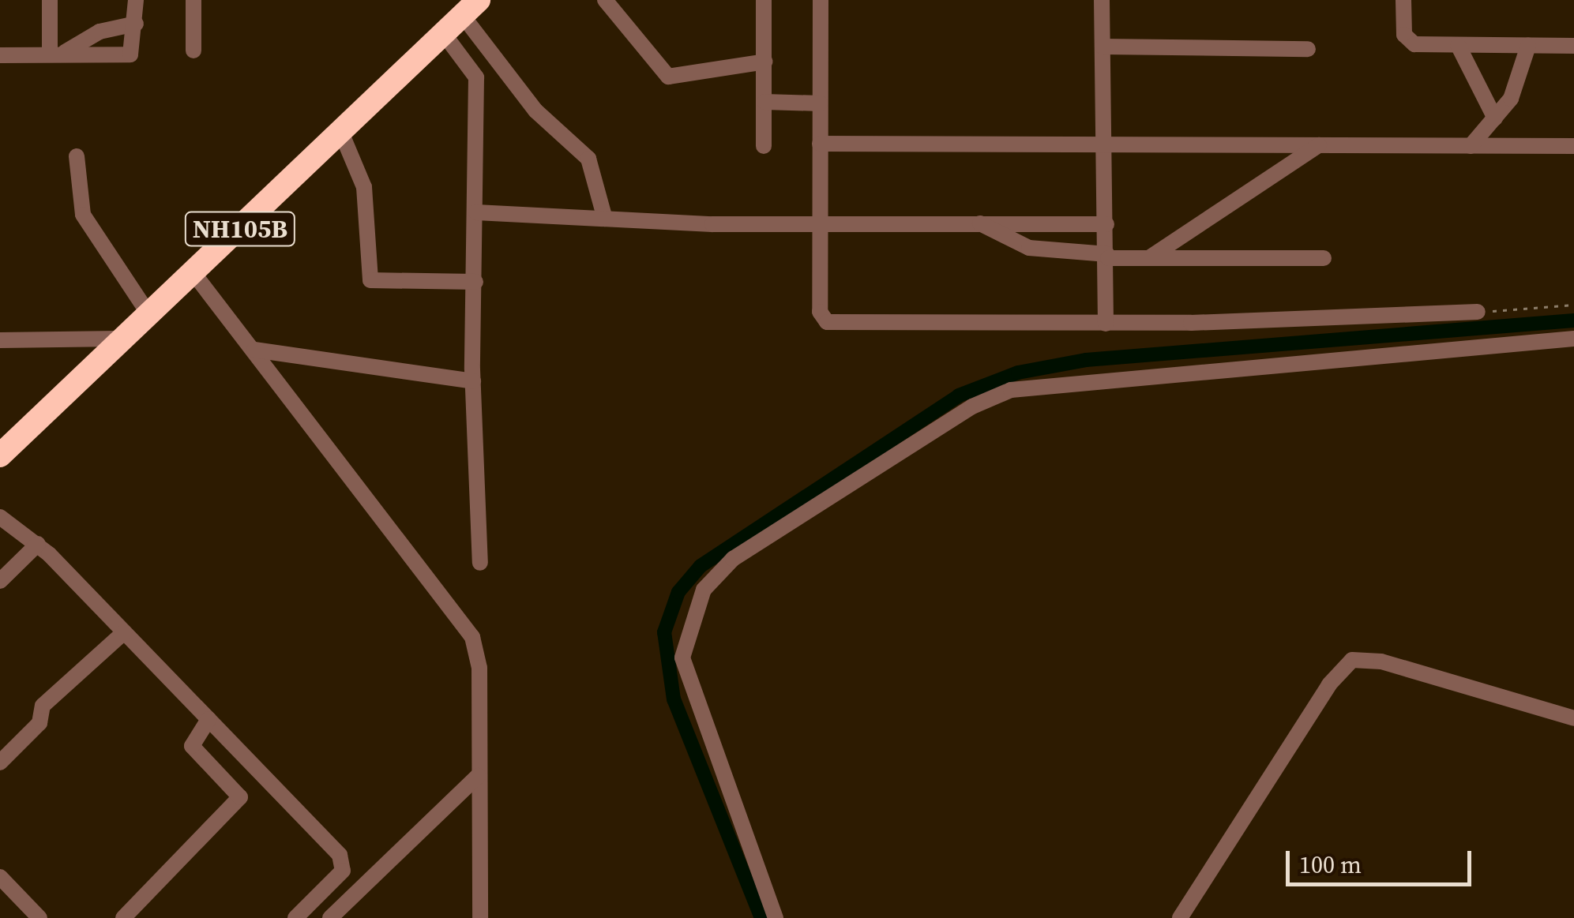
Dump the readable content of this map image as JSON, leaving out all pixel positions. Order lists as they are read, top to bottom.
{
  "streets": {
    "highway": ["NH105B"]
  },
  "scale_bar": "100 m"
}
